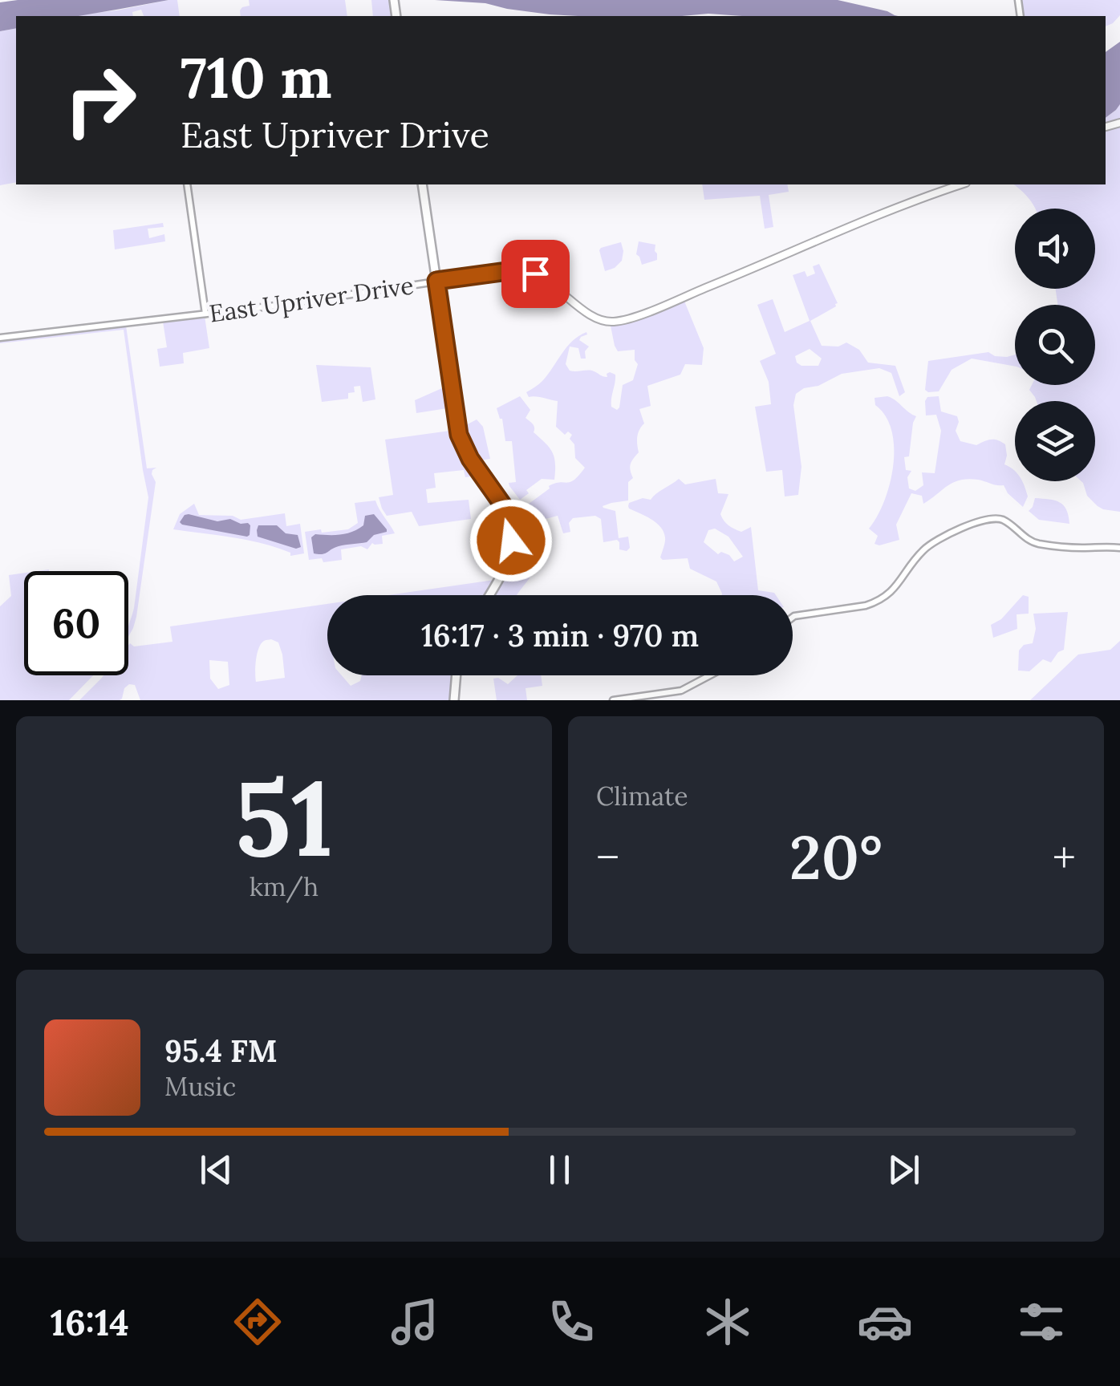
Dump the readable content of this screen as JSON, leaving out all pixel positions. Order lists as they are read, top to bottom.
{
  "streets": {
    "main road": ["East Upriver Drive"]
  },
  "page": {
    "turn": ["710 m", "East Upriver Drive"],
    "limit": "60",
    "trip": "16:17 · 3 min · 970 m",
    "tile": [
      ["51", "km/h"],
      "Climate"
    ],
    "heat": ["−", "20°", "+"],
    "song": ["95.4 FM", "Music"],
    "tabs": "16:14"
  }
}
